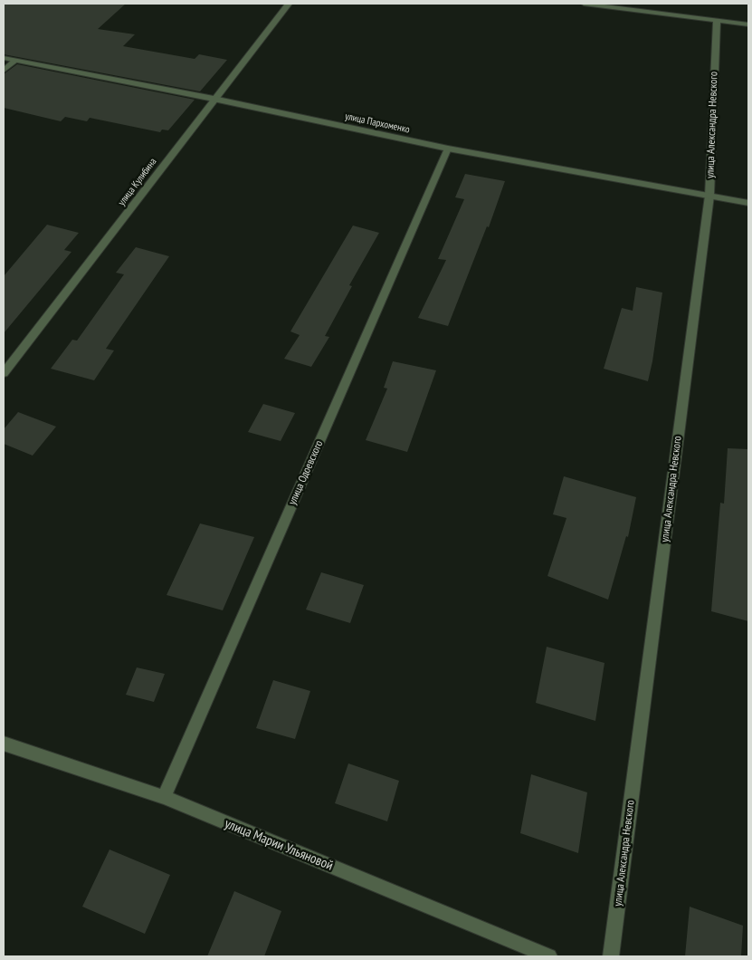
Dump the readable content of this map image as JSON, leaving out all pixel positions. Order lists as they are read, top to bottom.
{
  "streets": {
    "street": [
      "улица Пархоменко",
      "улица Александра Невского",
      "улица Кулибина",
      "улица Одоевского",
      "улица Марии Ульяновой"
    ]
  },
  "crossings": [
    ["улица Пархоменко", "улица Александра Невского"],
    ["улица Пархоменко", "улица Кулибина"],
    ["улица Пархоменко", "улица Одоевского"],
    ["улица Одоевского", "улица Марии Ульяновой"]
  ]
}
